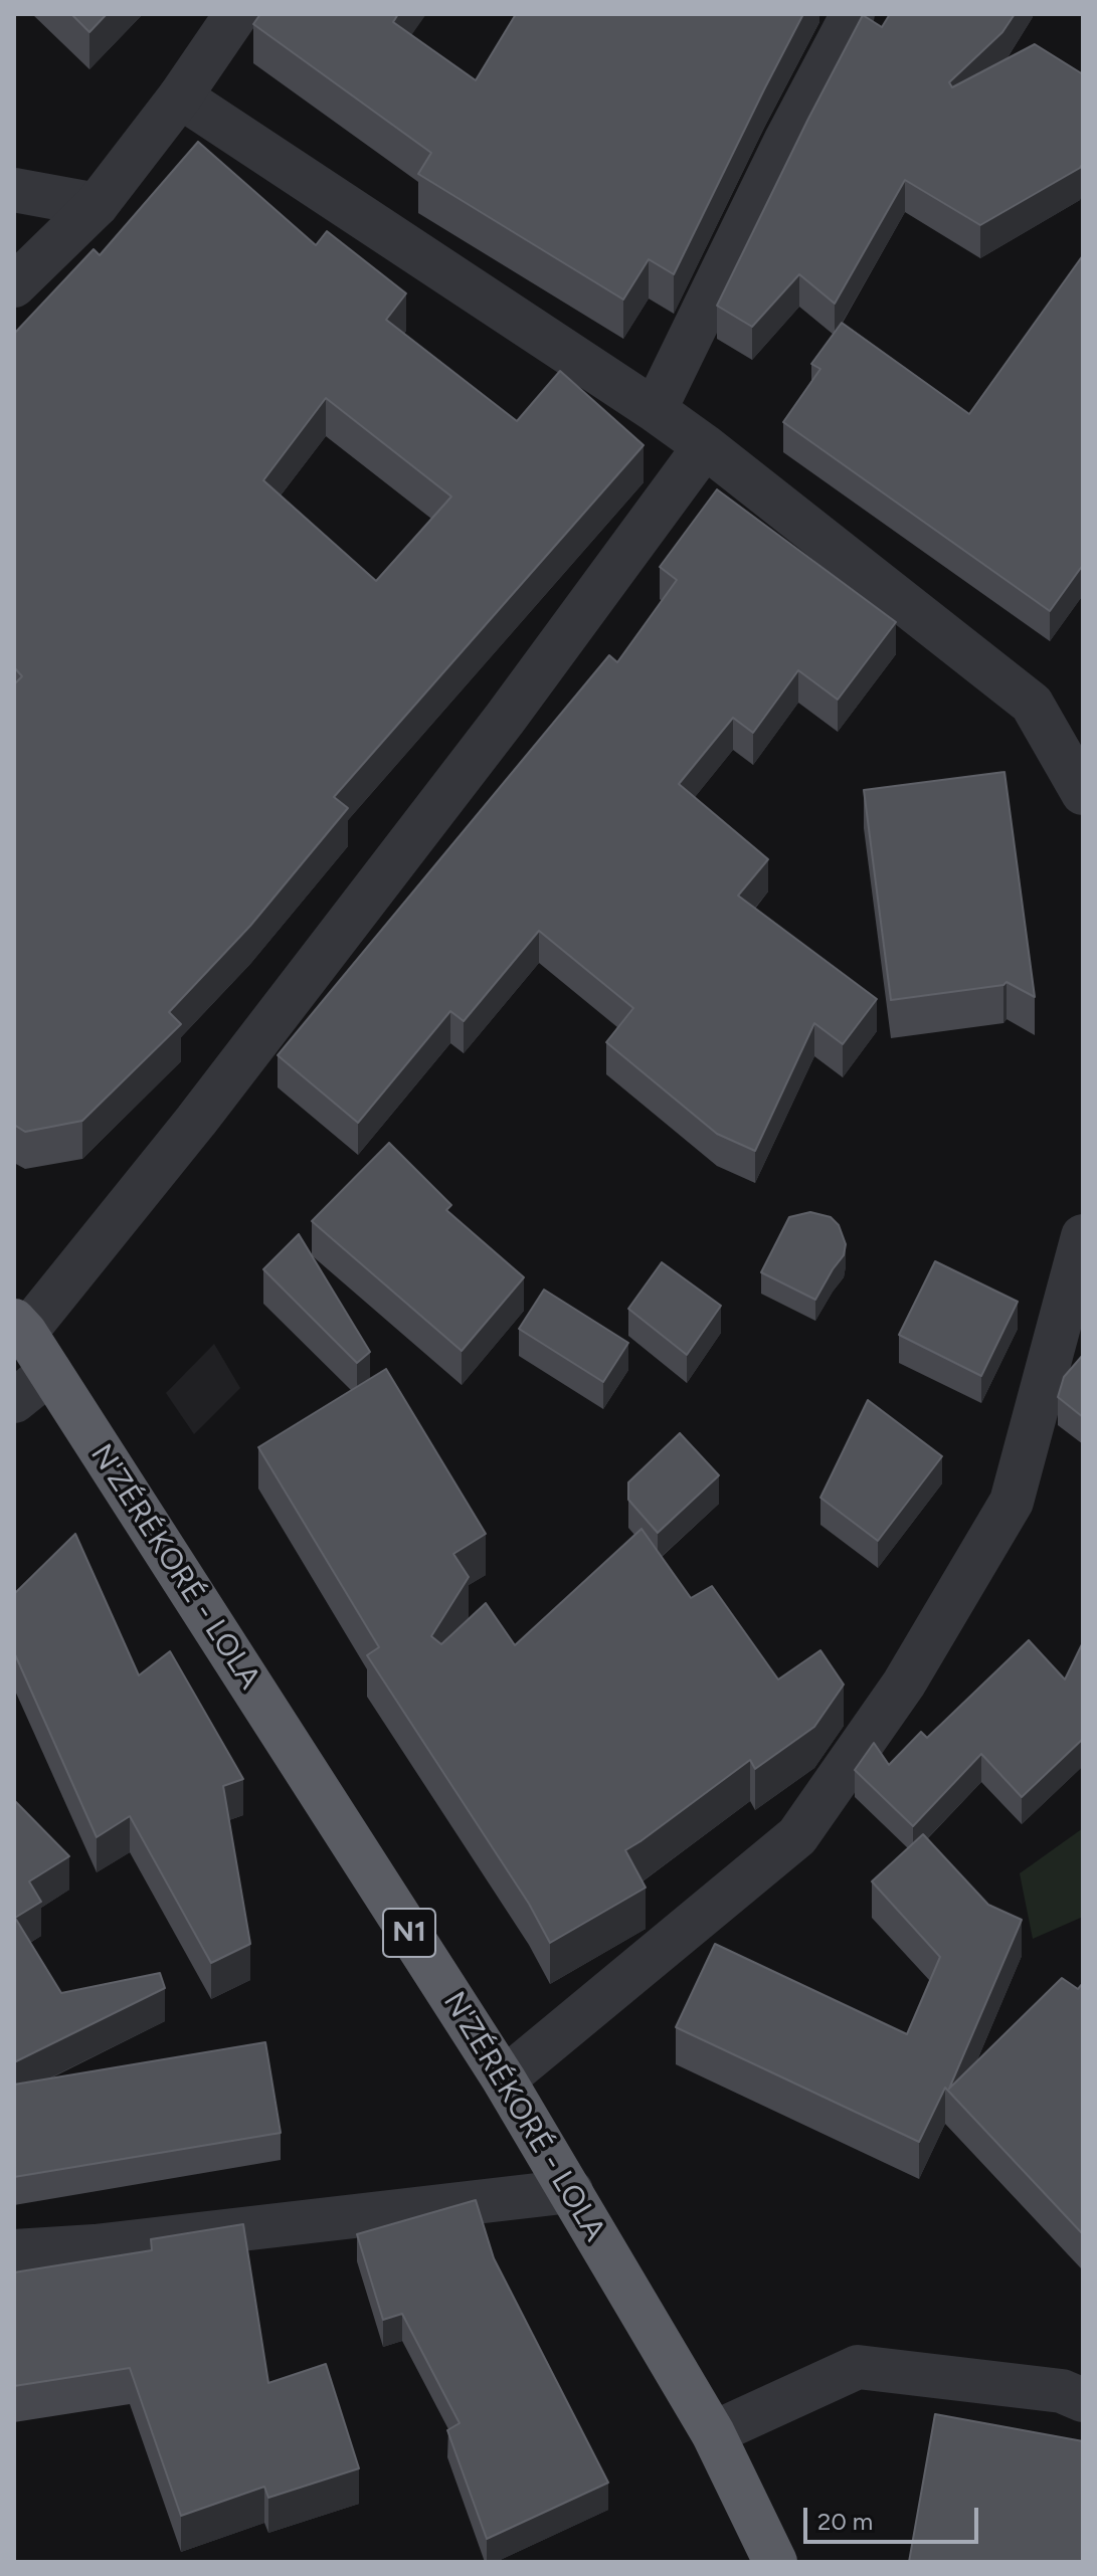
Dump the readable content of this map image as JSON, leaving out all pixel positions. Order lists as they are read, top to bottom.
{
  "streets": {
    "highway": ["N'ZÉRÉKORÉ - LOLA", "N1"]
  },
  "scale_bar": "20 m"
}
